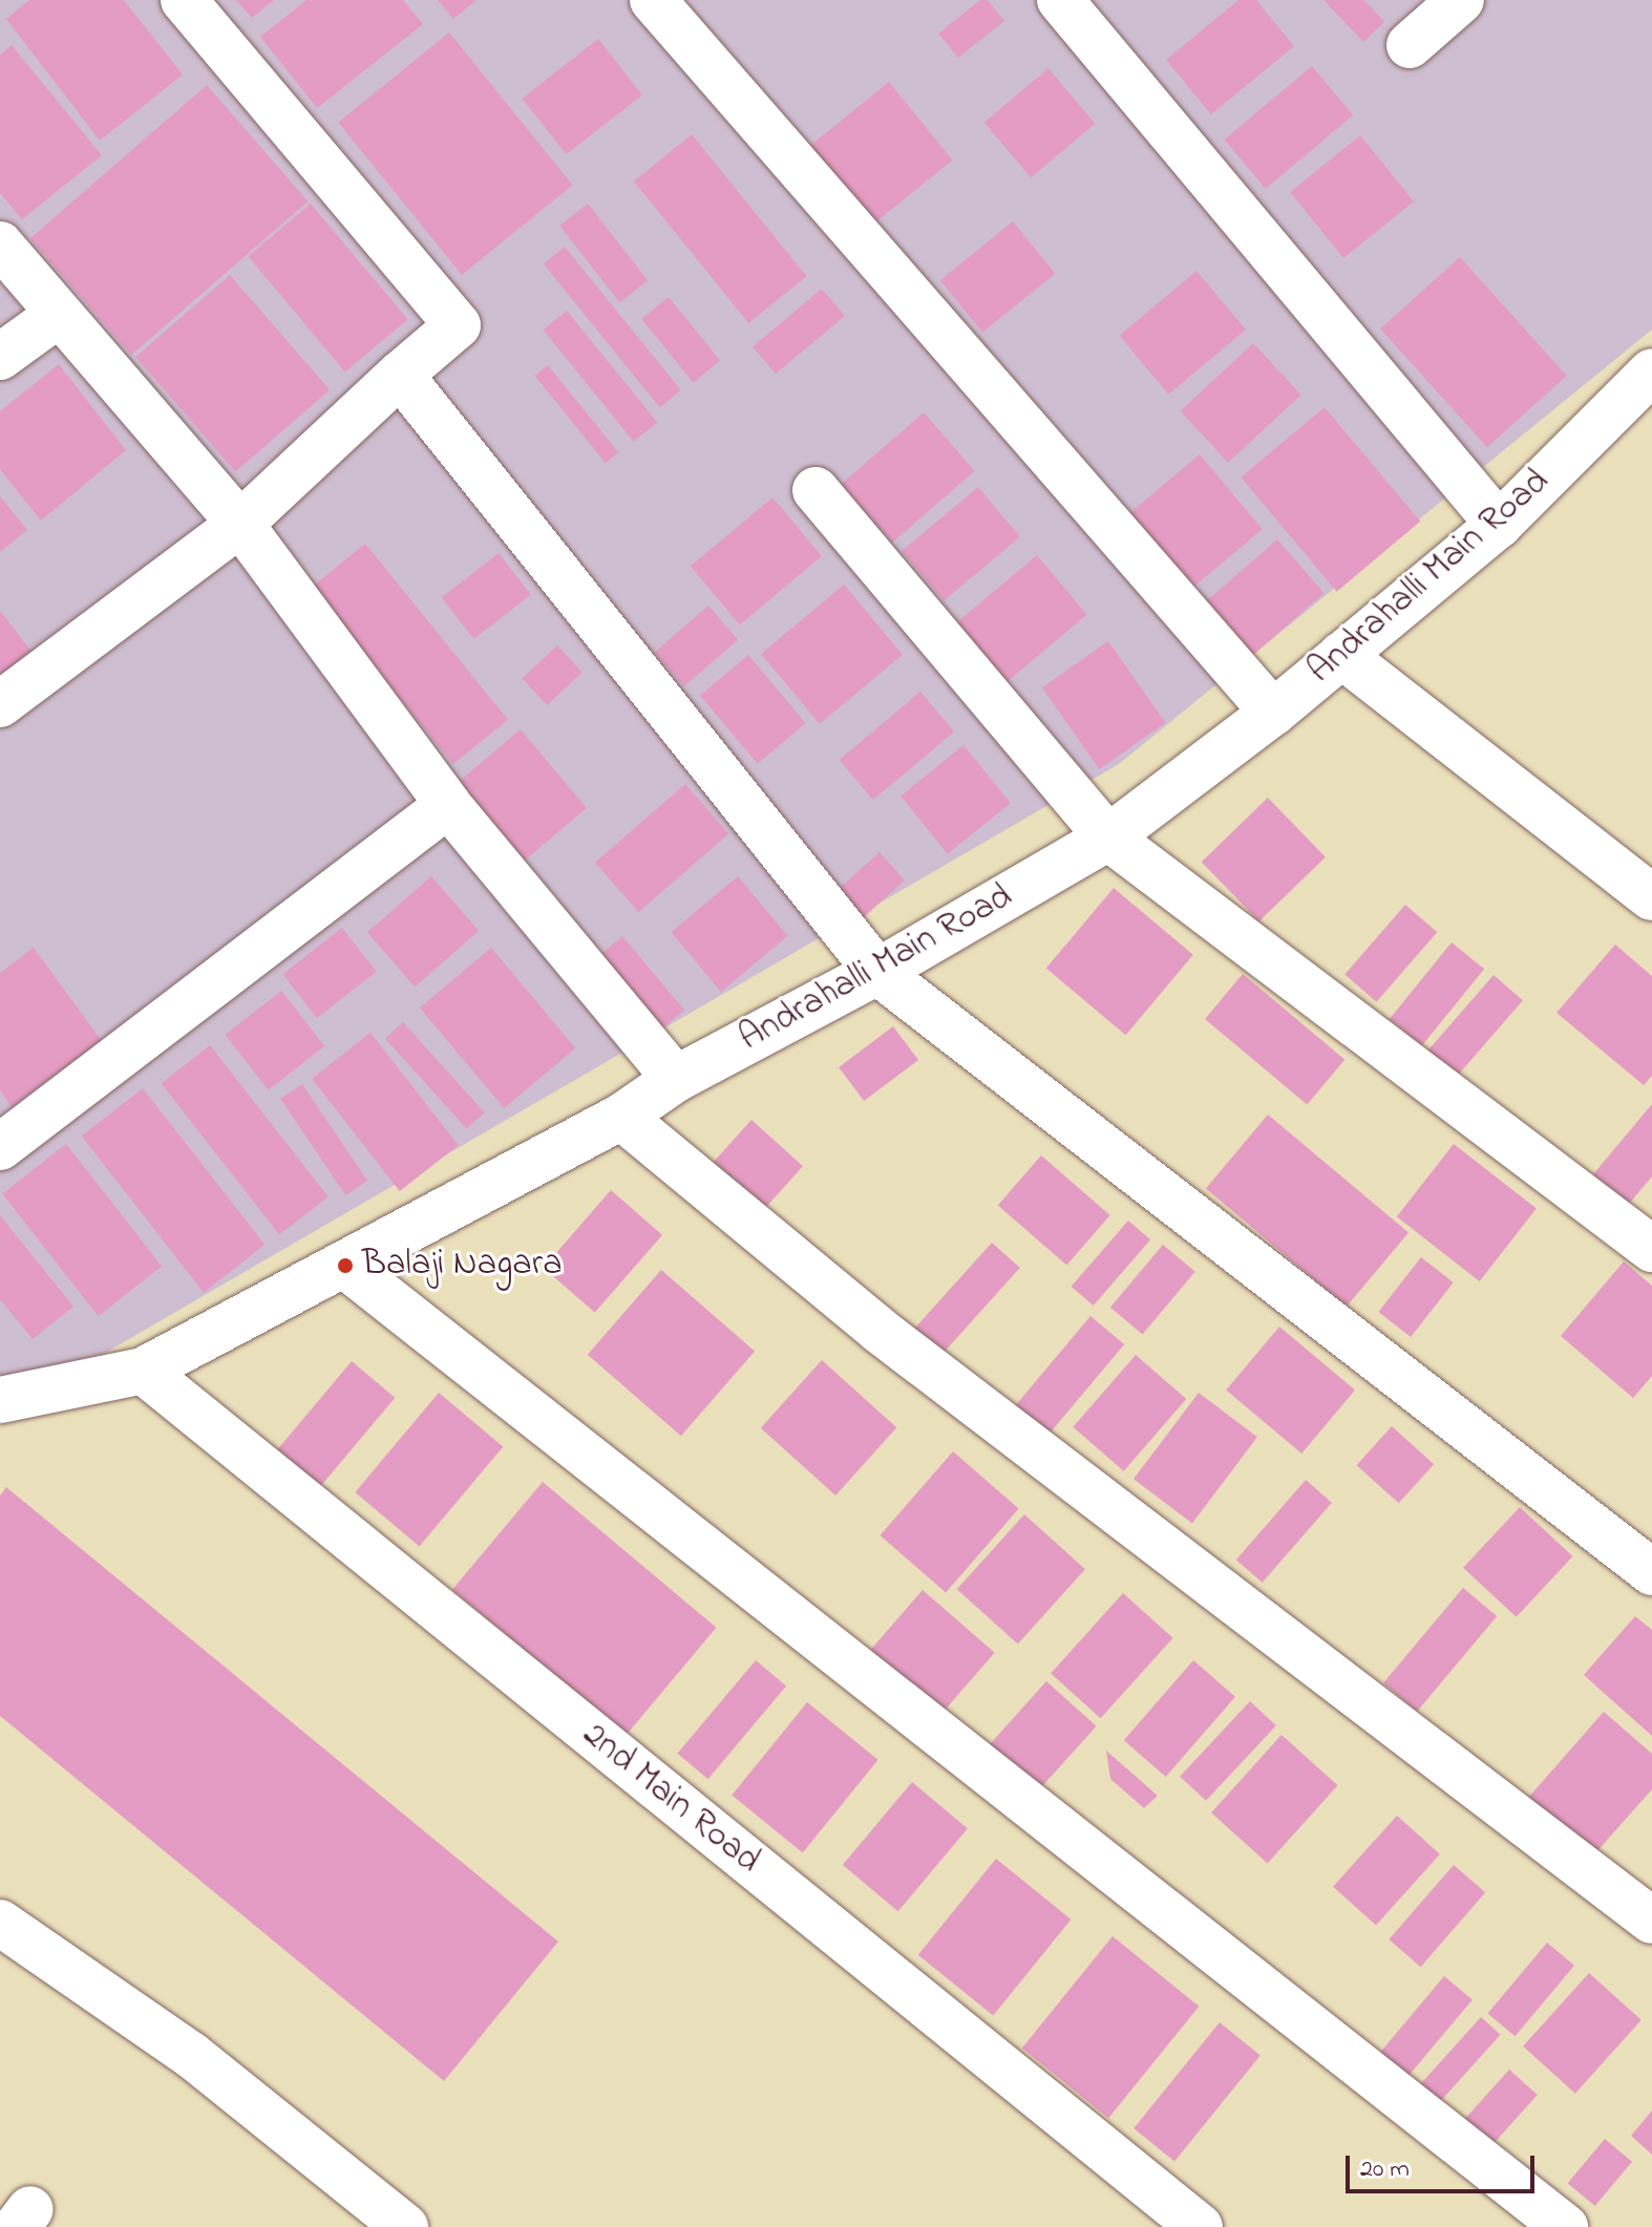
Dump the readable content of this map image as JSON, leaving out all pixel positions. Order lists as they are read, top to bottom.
{
  "streets": {
    "street": ["Andrahalli Main Road", "2nd Main Road"]
  },
  "crossings": [
    ["Andrahalli Main Road", "2nd Main Road"]
  ],
  "places": ["Balaji Nagara"],
  "scale_bar": "20 m"
}
